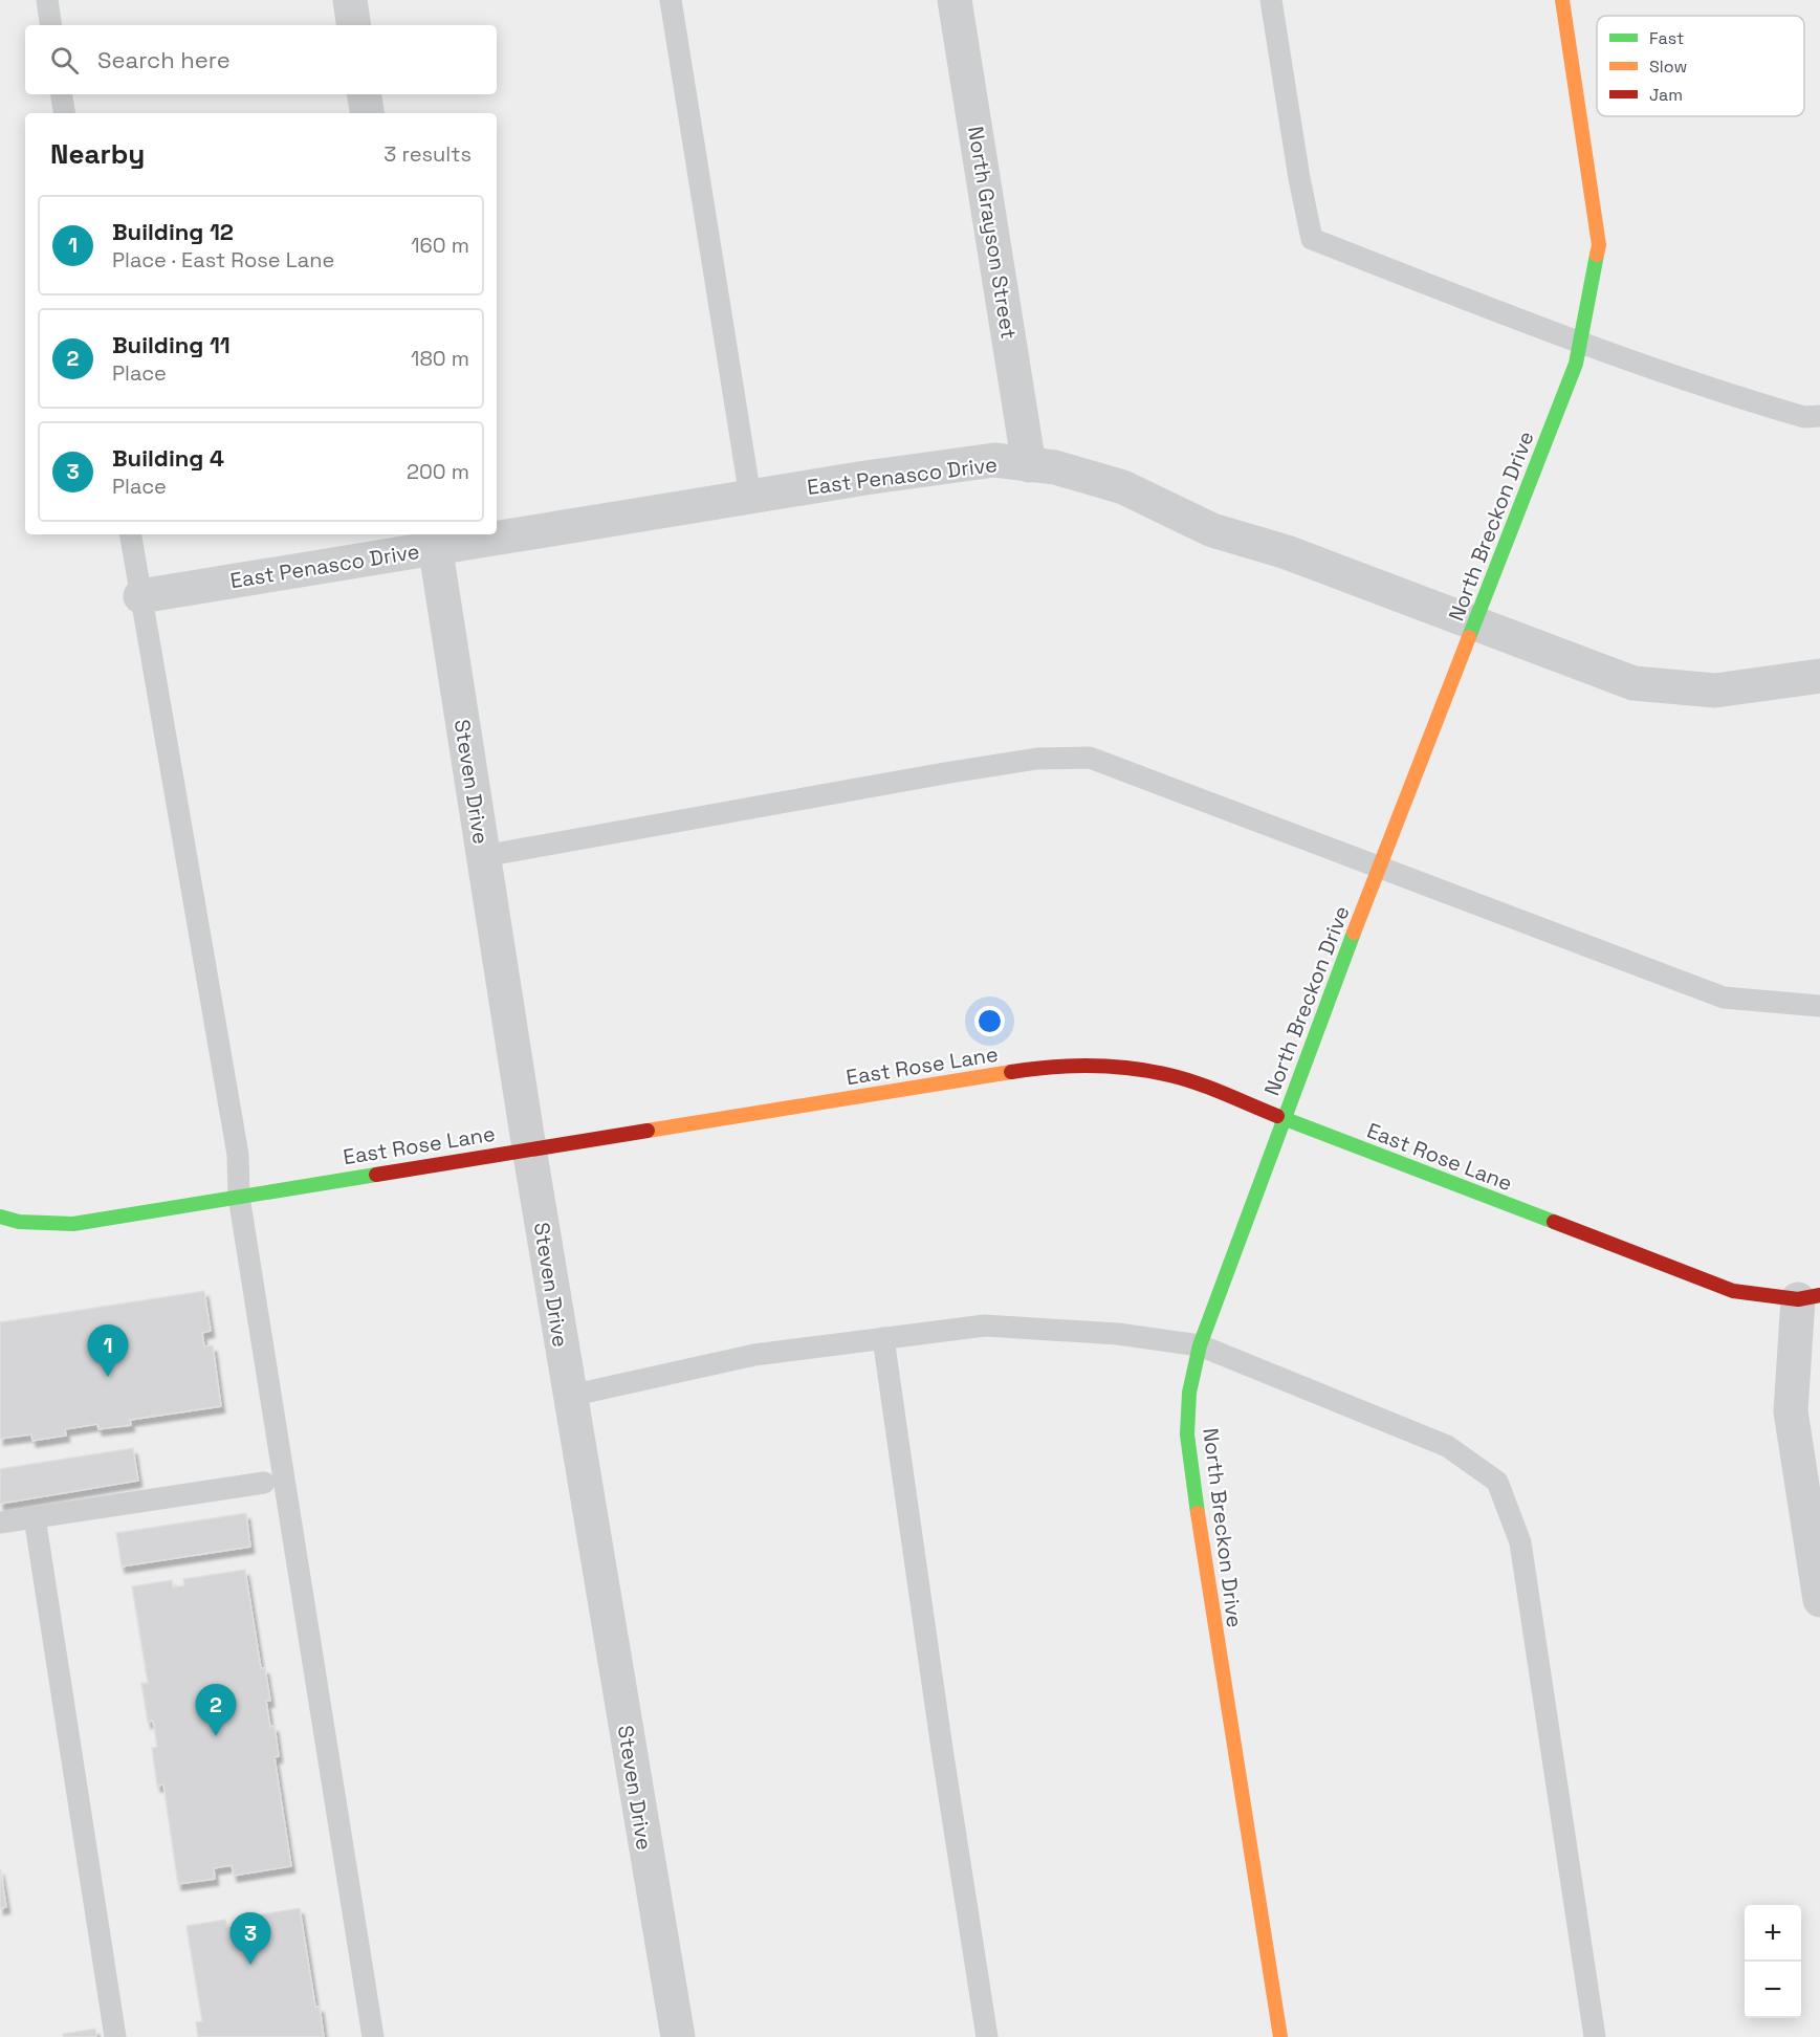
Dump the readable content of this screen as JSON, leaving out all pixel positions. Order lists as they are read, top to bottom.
{
  "streets": {
    "street": [
      "North Grayson Street",
      "East Penasco Drive",
      "North Breckon Drive",
      "Steven Drive",
      "East Rose Lane"
    ]
  },
  "crossings": [
    ["North Grayson Street", "East Penasco Drive"],
    ["East Penasco Drive", "North Breckon Drive"],
    ["East Penasco Drive", "Steven Drive"],
    ["North Breckon Drive", "East Rose Lane"],
    ["Steven Drive", "East Rose Lane"]
  ],
  "legend": ["Fast", "Slow", "Jam"],
  "page": {
    "search": "Search here",
    "heading": ["Nearby", "3 results"],
    "list": [
      {
        "mark": "1",
        "name": "Building 12",
        "note": "Place · East Rose Lane",
        "value": "160 m"
      },
      {
        "mark": "2",
        "name": "Building 11",
        "note": "Place",
        "value": "180 m"
      },
      {
        "mark": "3",
        "name": "Building 4",
        "note": "Place",
        "value": "200 m"
      }
    ],
    "pins": ["1", "2", "3"],
    "map_buttons": ["+", "−"]
  }
}
